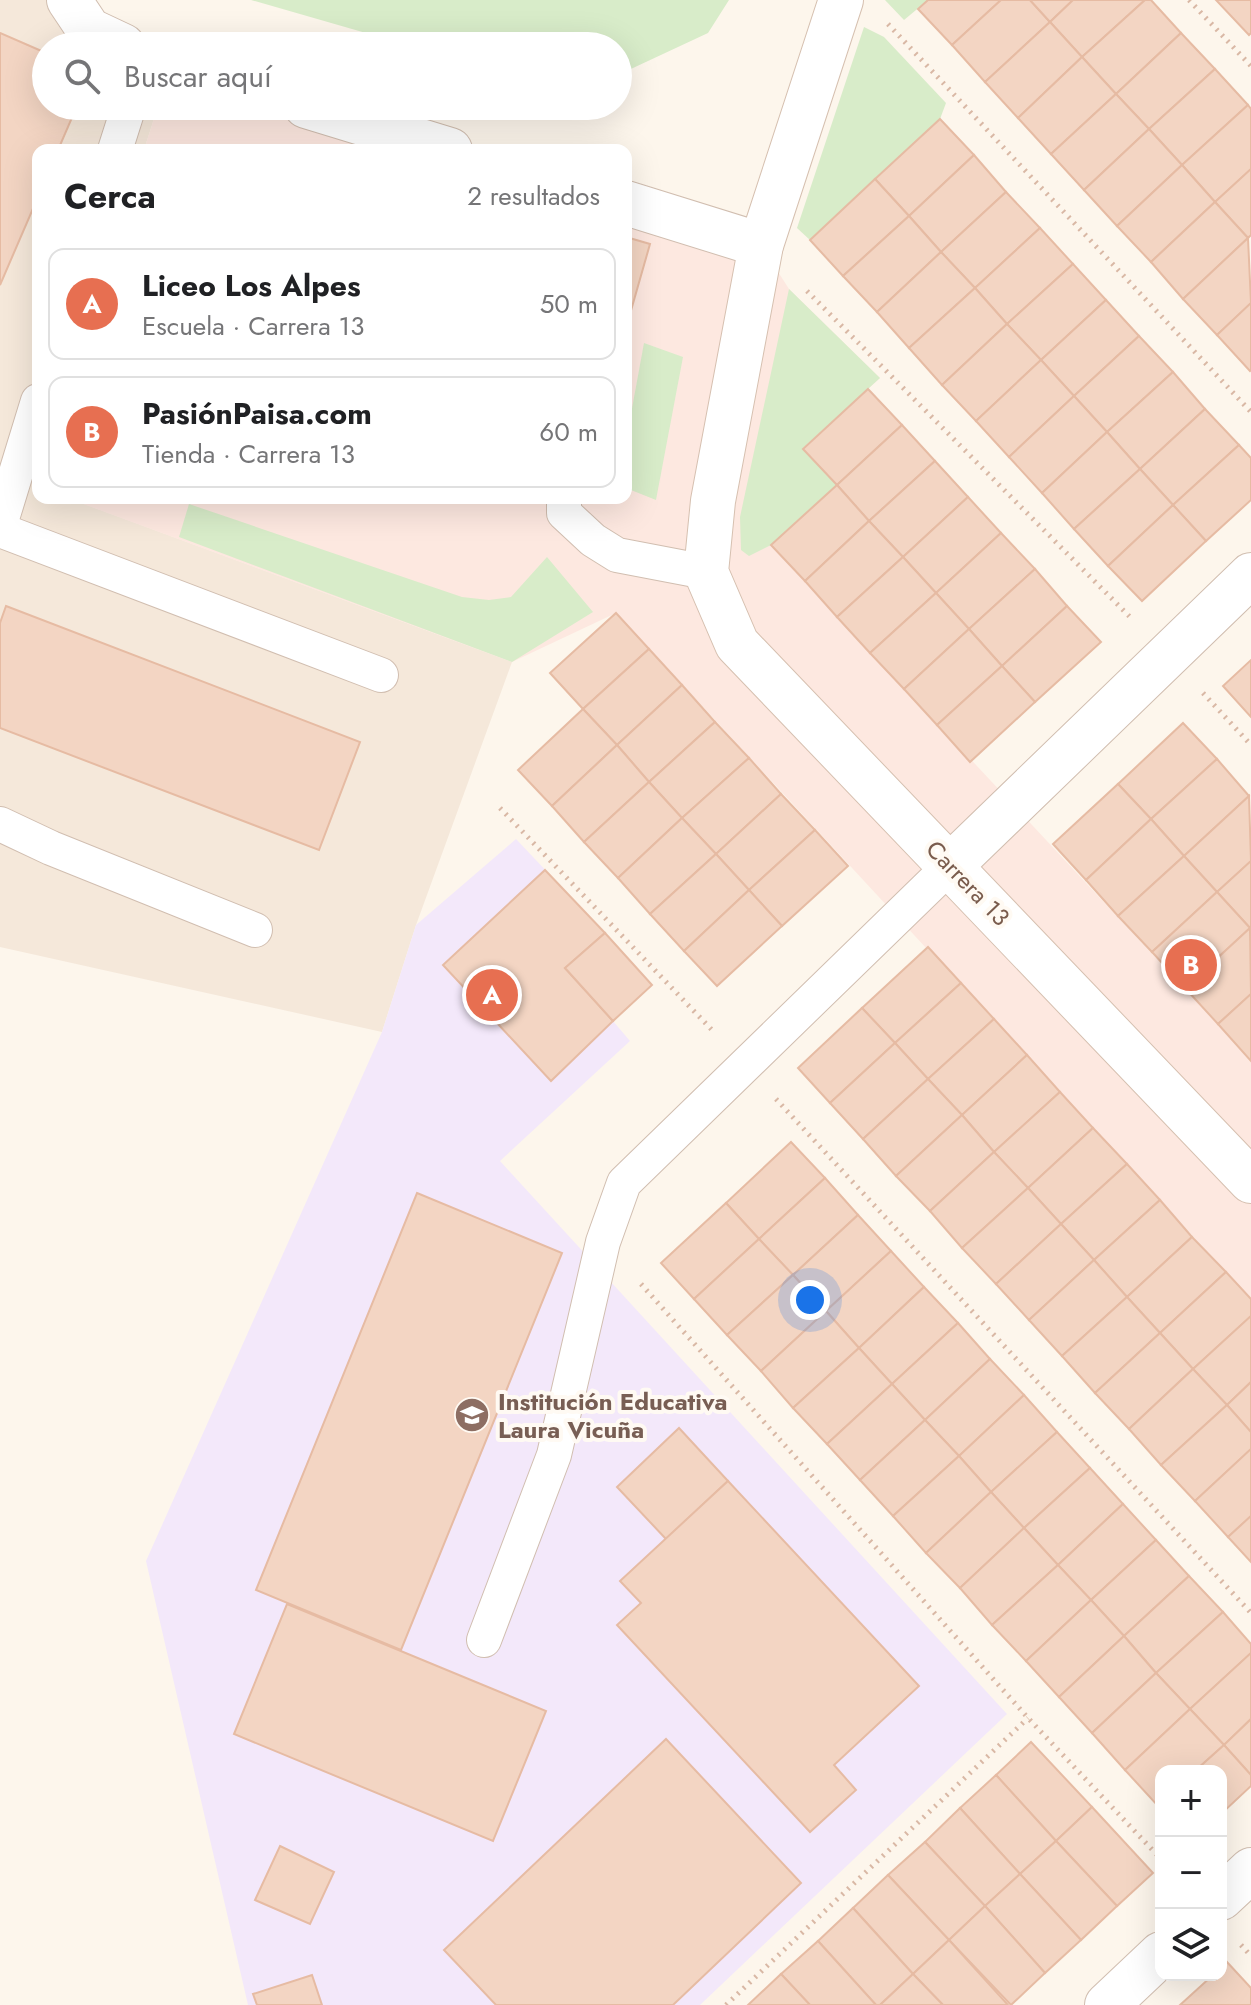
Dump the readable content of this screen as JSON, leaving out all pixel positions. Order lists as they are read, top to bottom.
{
  "streets": {
    "street": ["Carrera 13"]
  },
  "places": {
    "school or university": ["Institución Educativa Laura Vicuña"]
  },
  "page": {
    "search": "Buscar aquí",
    "heading": ["Cerca", "2 resultados"],
    "list": [
      {
        "mark": "A",
        "name": "Liceo Los Alpes",
        "note": "Escuela · Carrera 13",
        "value": "50 m"
      },
      {
        "mark": "B",
        "name": "PasiónPaisa.com",
        "note": "Tienda · Carrera 13",
        "value": "60 m"
      }
    ],
    "pins": ["B", "A"],
    "map_buttons": ["+", "−"]
  }
}
